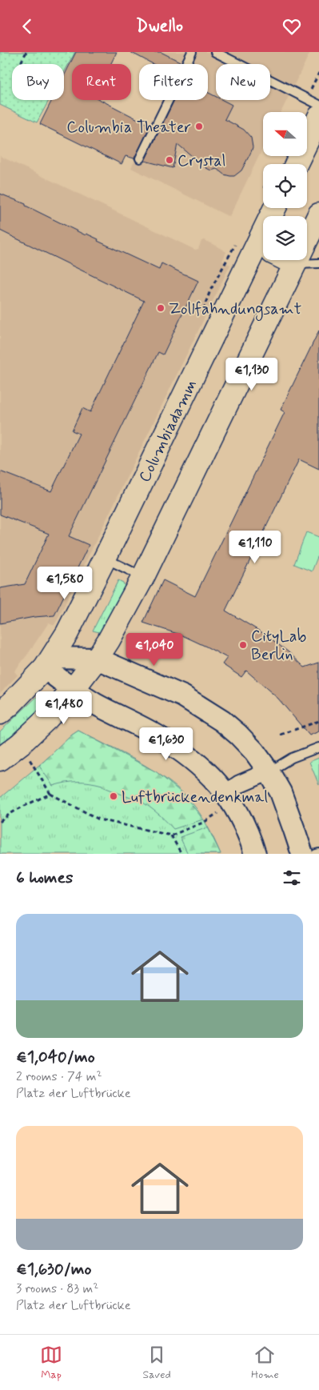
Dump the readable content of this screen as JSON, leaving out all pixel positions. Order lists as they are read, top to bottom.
{
  "streets": {
    "main road": ["Columbiadamm"]
  },
  "places": [
    "Columbia Theater",
    "Crystal",
    "Zollfahndungsamt",
    "CityLab Berlin",
    "Luftbrückendenkmal"
  ],
  "north": "left",
  "page": {
    "header": "Dwello",
    "chip": [
      "Buy",
      "Rent",
      "Filters",
      "New"
    ],
    "price": [
      "€1,130",
      "€1,110",
      "€1,580",
      "€1,040",
      "€1,480",
      "€1,630"
    ],
    "heading": "6 homes",
    "list": [
      {
        "name": "€1,040/mo",
        "note": "2 rooms · 74 m² · Platz der Luftbrücke"
      },
      {
        "name": "€1,630/mo",
        "note": "3 rooms · 83 m² · Platz der Luftbrücke"
      }
    ],
    "tabs": ["Map", "Saved", "Home"]
  }
}
